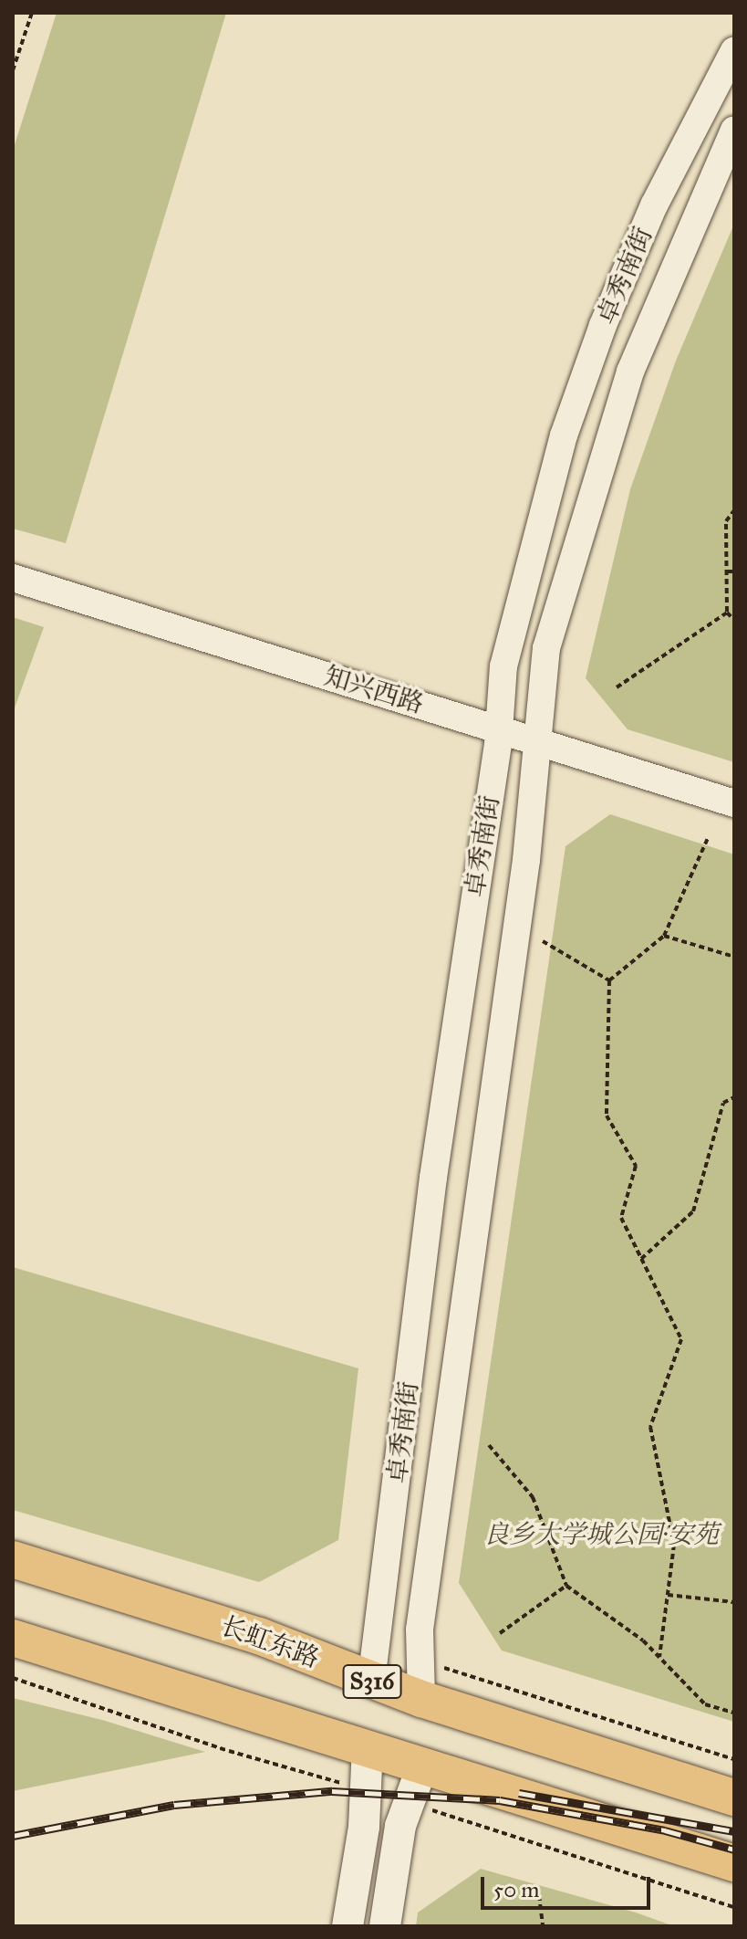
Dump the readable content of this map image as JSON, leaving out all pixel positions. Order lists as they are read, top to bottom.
{
  "streets": {
    "main road": ["长虹东路", "S316"],
    "street": ["卓秀南街", "知兴西路"]
  },
  "crossings": [
    ["卓秀南街", "知兴西路"],
    ["卓秀南街", "长虹东路"]
  ],
  "parks": ["良乡大学城公园·安苑"],
  "scale_bar": "50 m"
}
